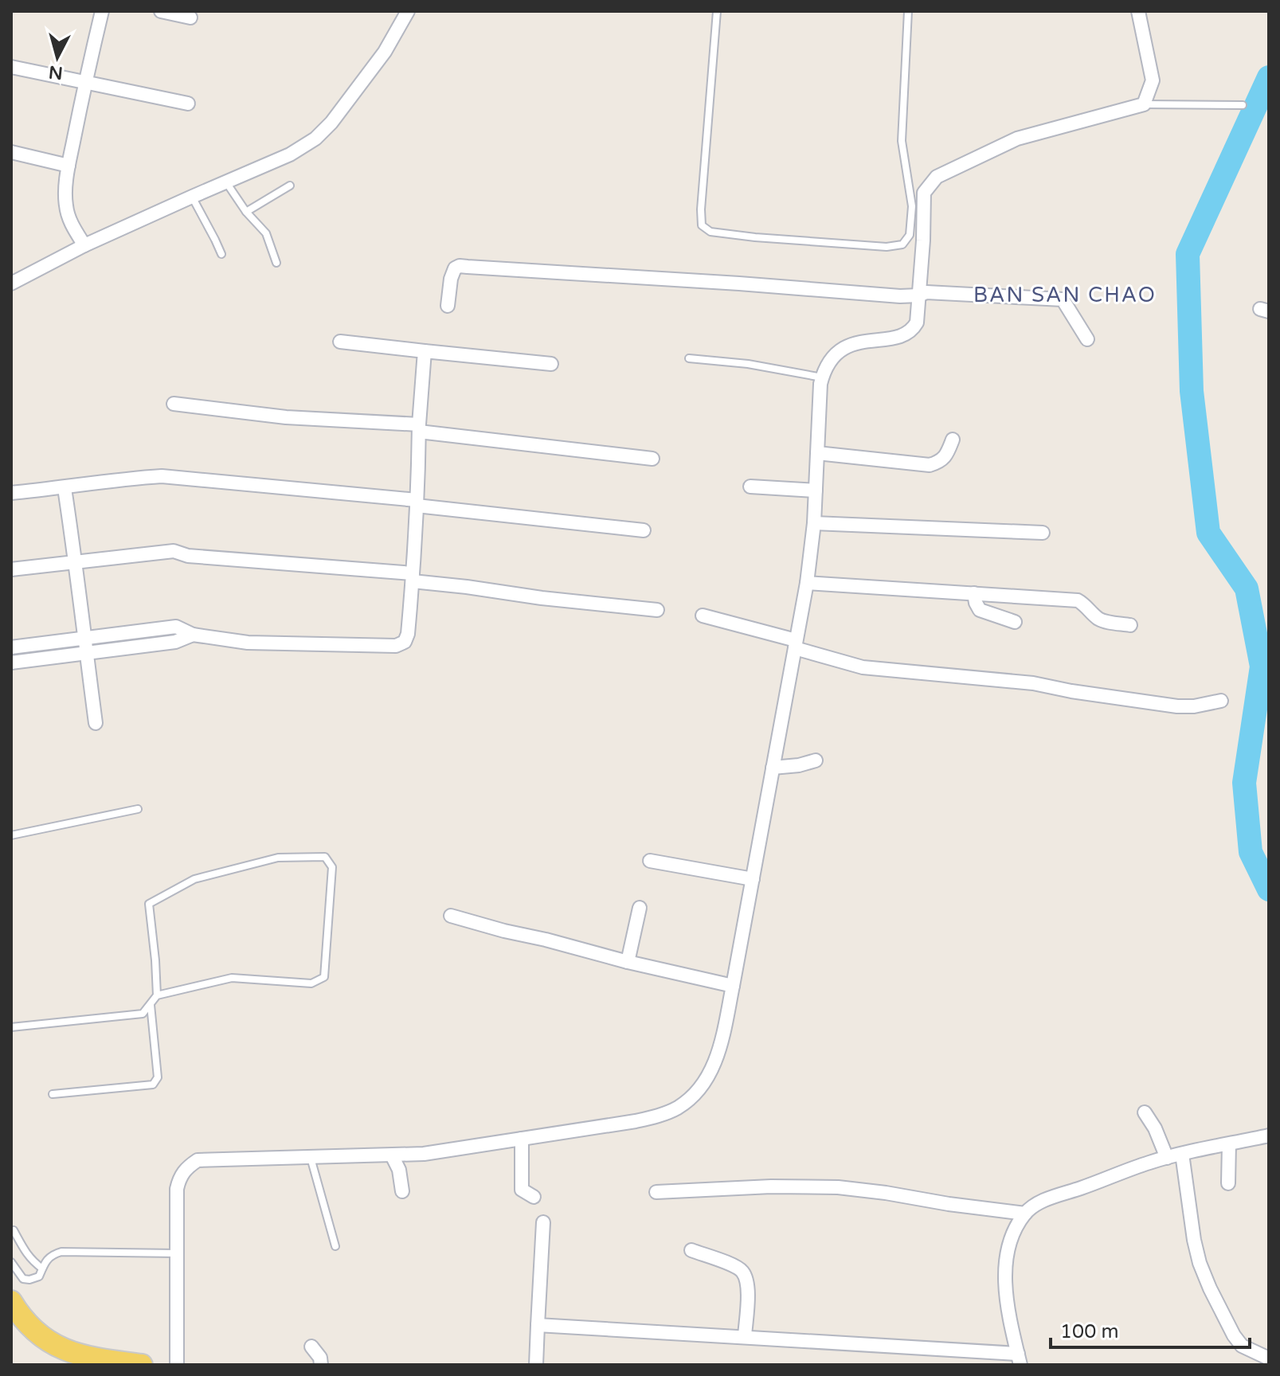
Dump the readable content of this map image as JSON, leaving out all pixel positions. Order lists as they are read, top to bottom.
{
  "districts": ["BAN SAN CHAO"],
  "scale_bar": "100 m",
  "north": "bottom"
}
